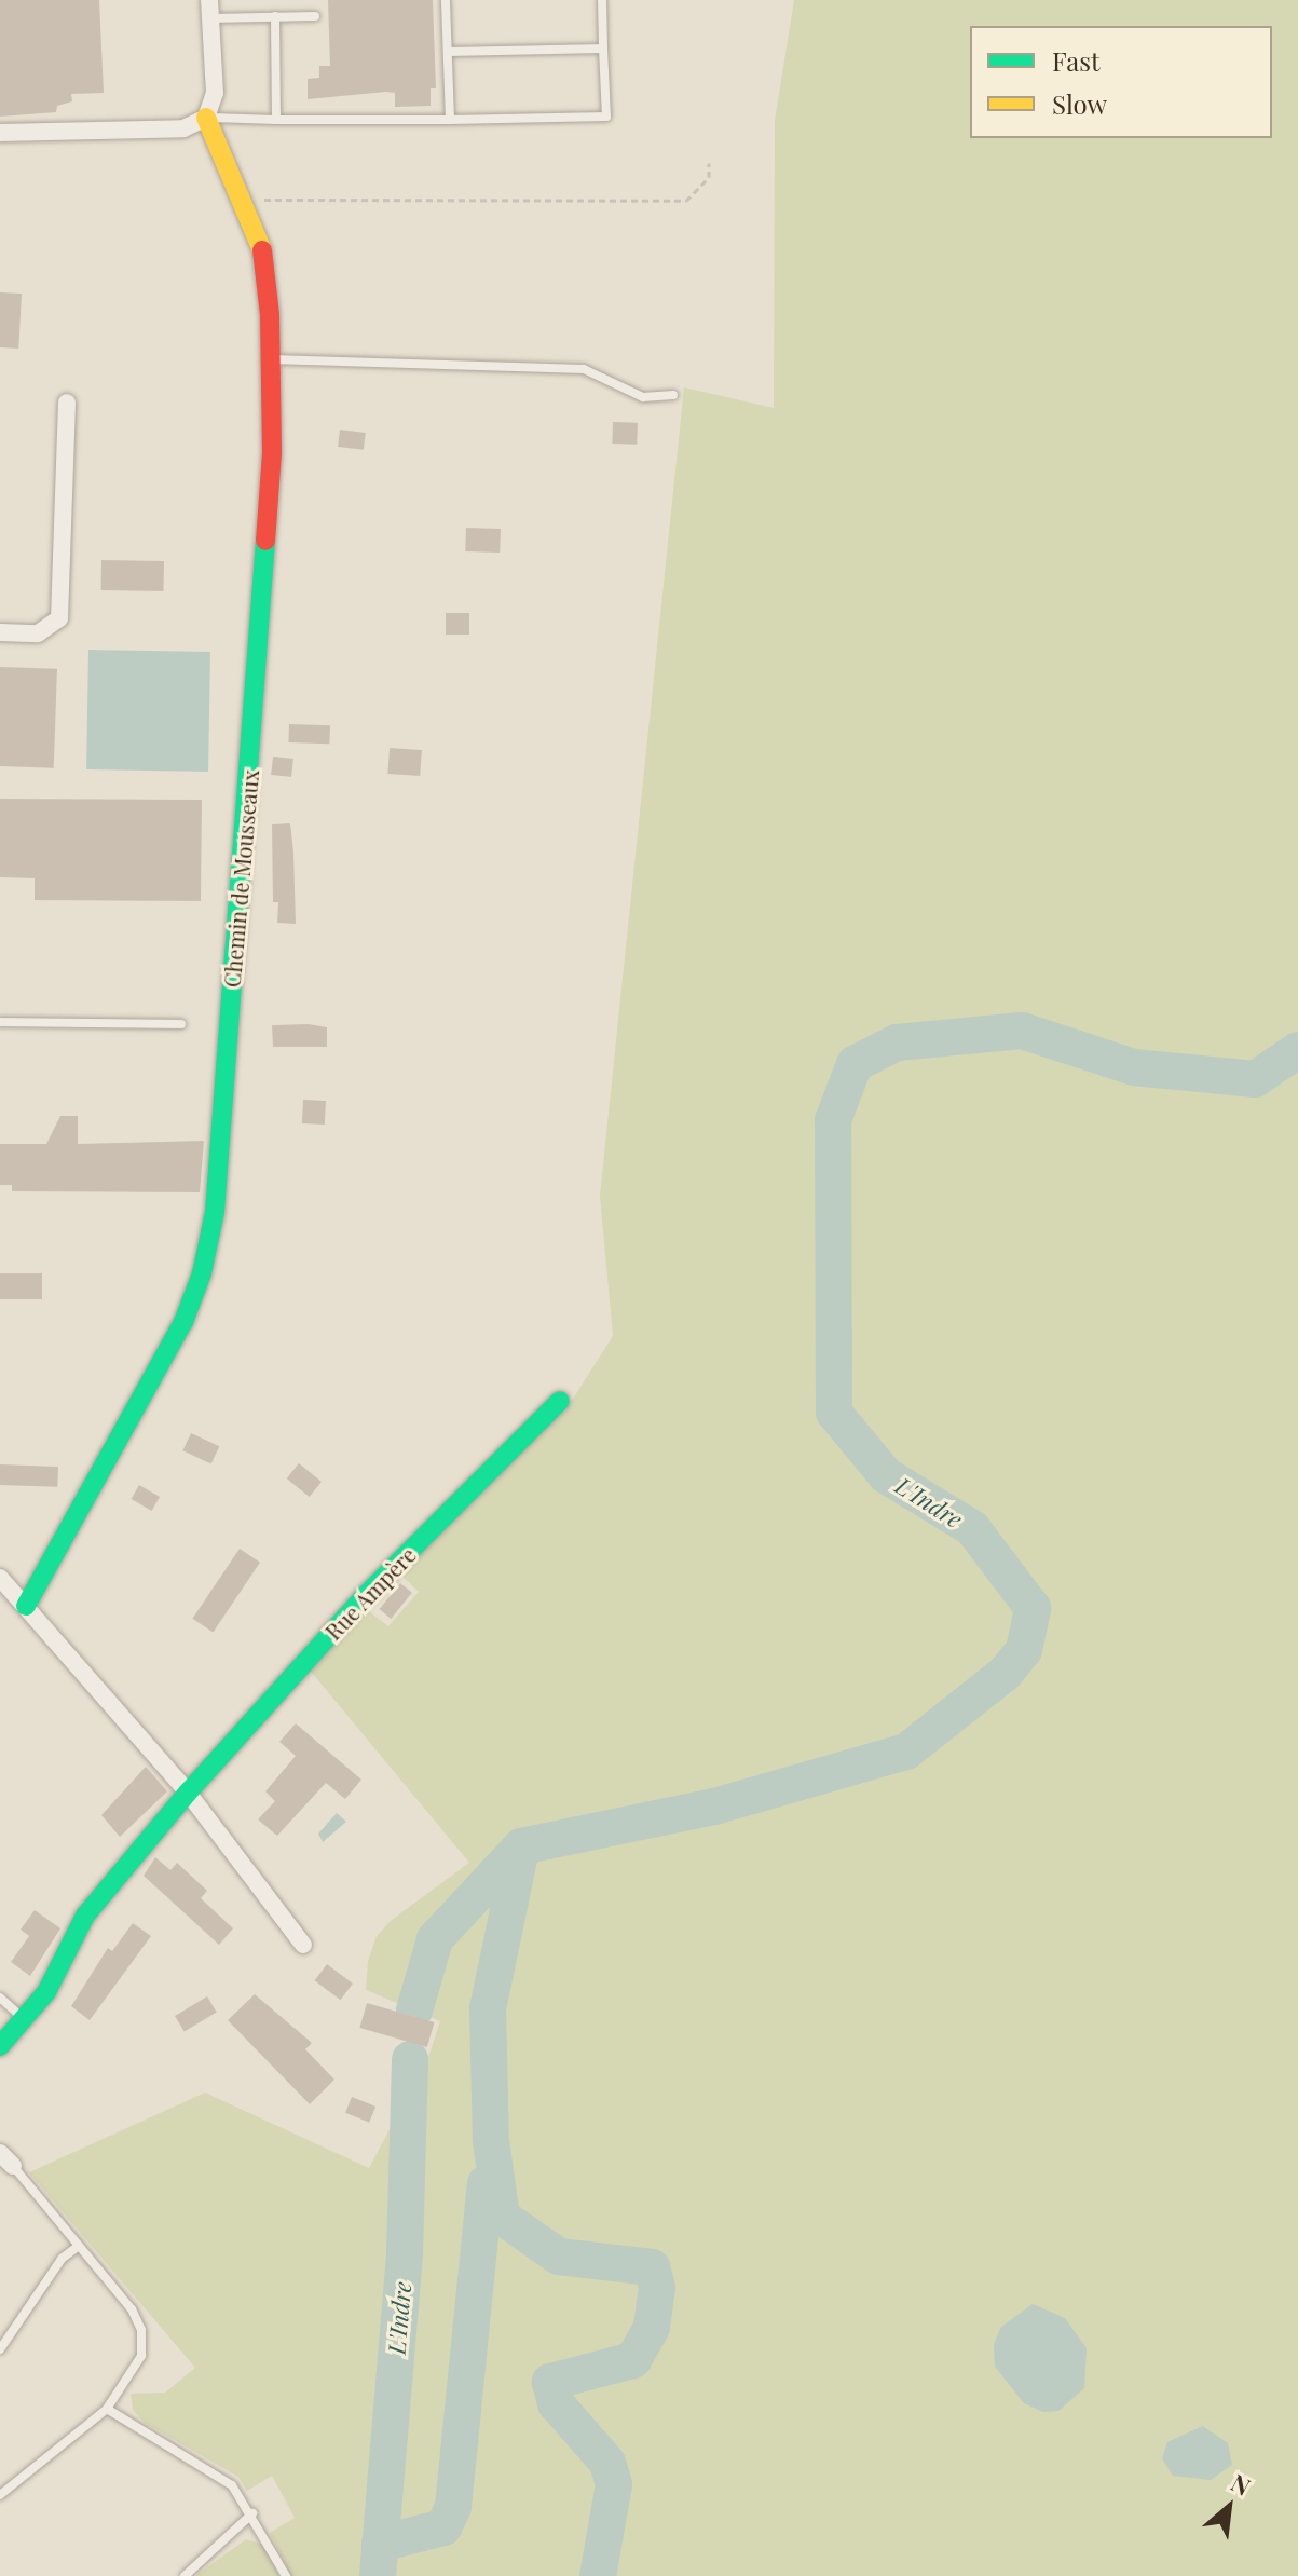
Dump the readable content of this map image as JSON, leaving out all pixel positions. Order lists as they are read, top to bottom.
{
  "streets": {
    "street": ["Chemin de Mousseaux", "Rue Ampère"]
  },
  "water": ["L'Indre"],
  "legend": ["Fast", "Slow"],
  "north": "top right"
}
